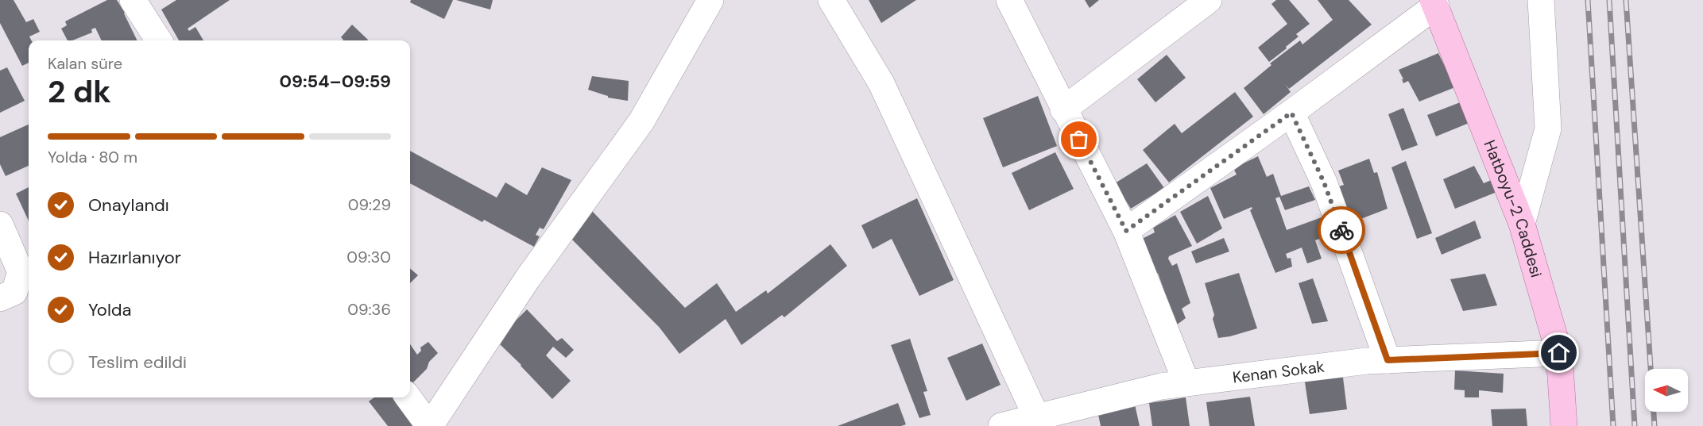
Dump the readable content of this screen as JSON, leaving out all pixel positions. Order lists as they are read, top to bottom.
{
  "streets": {
    "main road": ["Hatboyu-2 Caddesi"],
    "street": ["Kenan Sokak"]
  },
  "crossings": [
    ["Hatboyu-2 Caddesi", "Kenan Sokak"]
  ],
  "north": "left",
  "page": {
    "heading": ["2 dk", "Kalan süre", "09:54–09:59"],
    "bar": "Yolda · 80 m",
    "list": [
      ["Onaylandı", "09:29"],
      ["Hazırlanıyor", "09:30"],
      ["Yolda", "09:36"],
      "Teslim edildi"
    ]
  }
}
